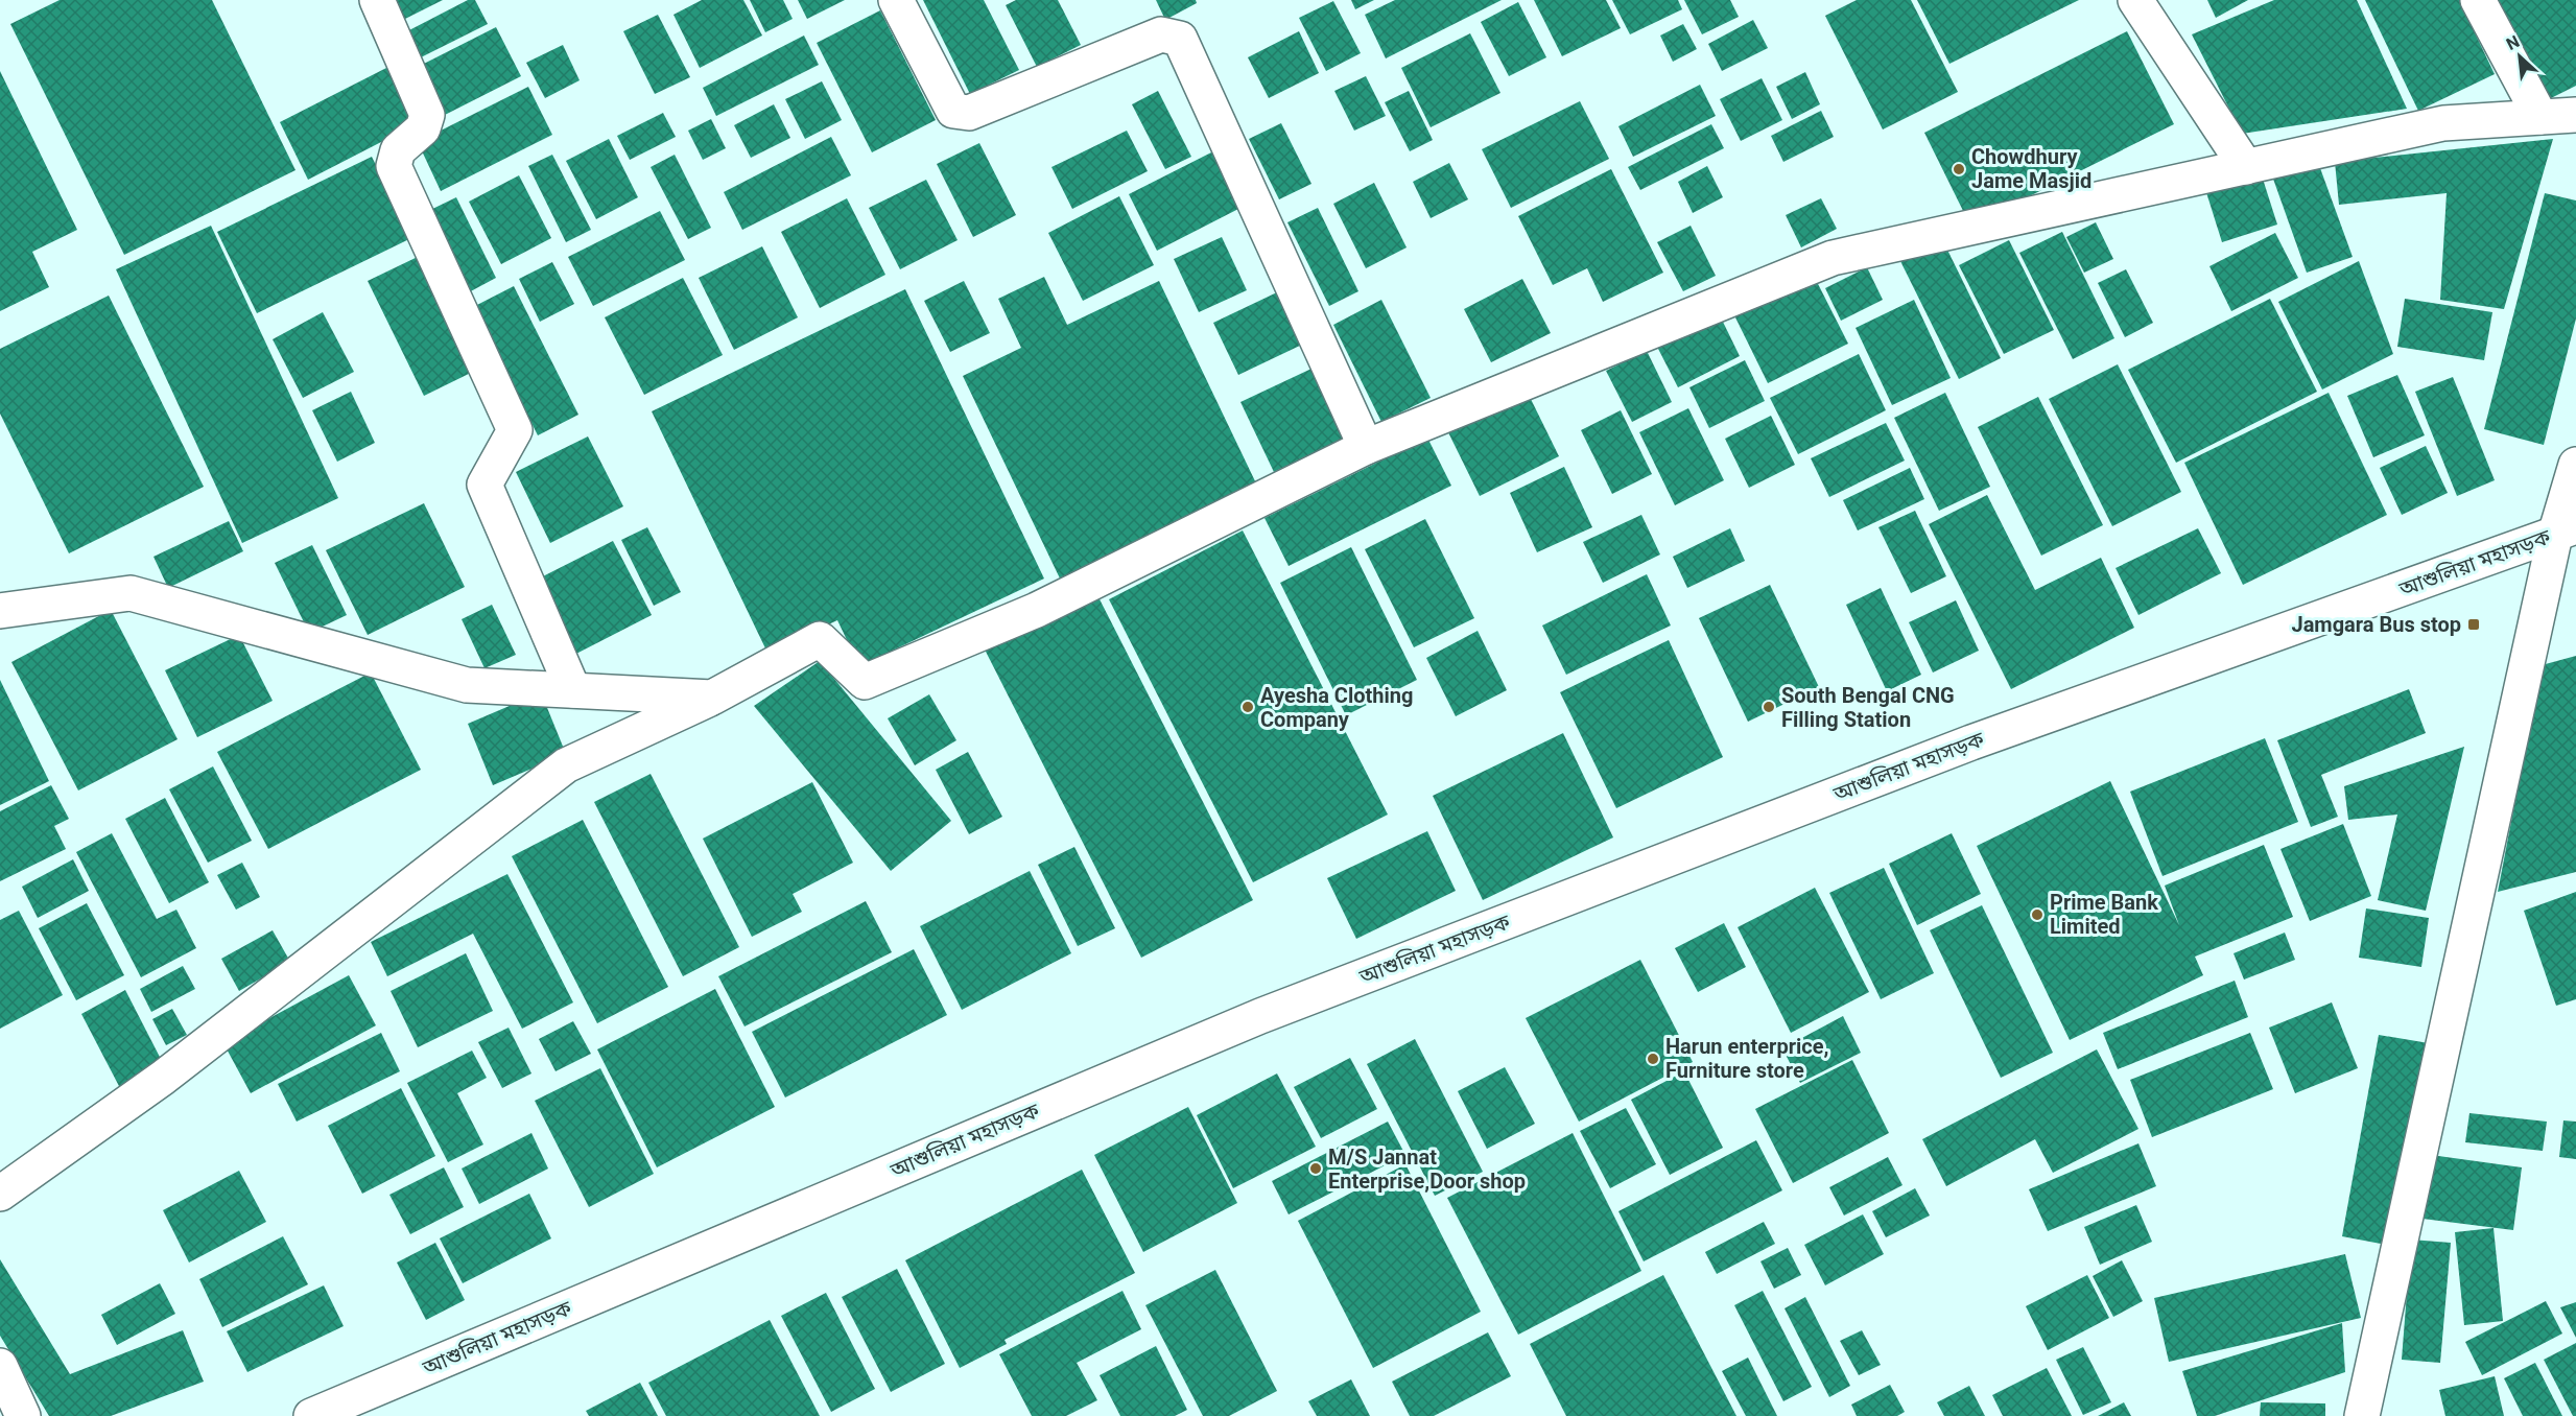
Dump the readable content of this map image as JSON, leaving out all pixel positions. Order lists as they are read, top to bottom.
{
  "streets": {
    "main road": ["আশুলিয়া মহাসড়ক"]
  },
  "places": {
    "other": [
      "Chowdhury Jame Masjid",
      "Ayesha Clothing Company",
      "South Bengal CNG Filling Station",
      "Prime Bank Limited",
      "Harun enterprice, Furniture store",
      "M/S Jannat Enterprise,Door shop"
    ],
    "transit": ["Jamgara Bus stop"]
  },
  "north": "top left"
}
